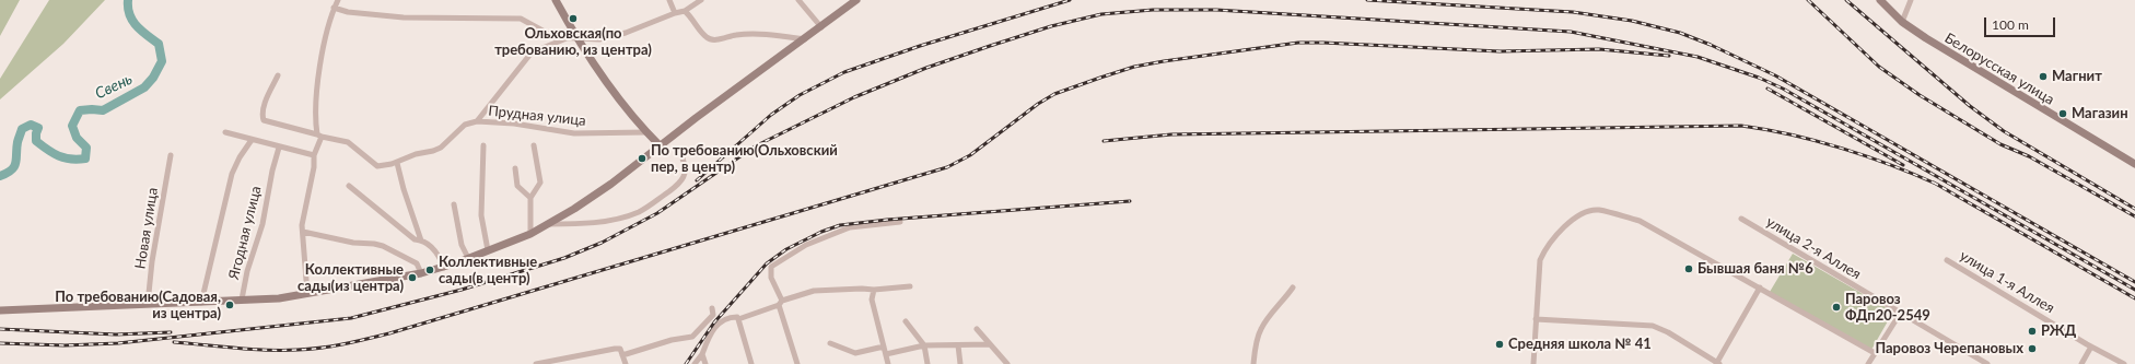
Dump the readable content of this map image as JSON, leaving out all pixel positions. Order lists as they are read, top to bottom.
{
  "streets": {
    "street": [
      "Белорусская улица",
      "Прудная улица",
      "Новая улица",
      "Ягодная улица",
      "улица 2-я Аллея",
      "улица 1-я Аллея"
    ]
  },
  "water": ["Свень"],
  "places": [
    "Ольховская(по требованию, из центра)",
    "Магнит",
    "Магазин",
    "По требованию(Ольховский пер, в центр)",
    "Бывшая баня №6",
    "Коллективные сады(в центр)",
    "Коллективные сады(из центра)",
    "По требованию(Садовая, из центра)",
    "Паровоз ФДп20-2549",
    "РЖД",
    "Средняя школа № 41",
    "Паровоз Черепановых"
  ],
  "scale_bar": "100 m"
}
